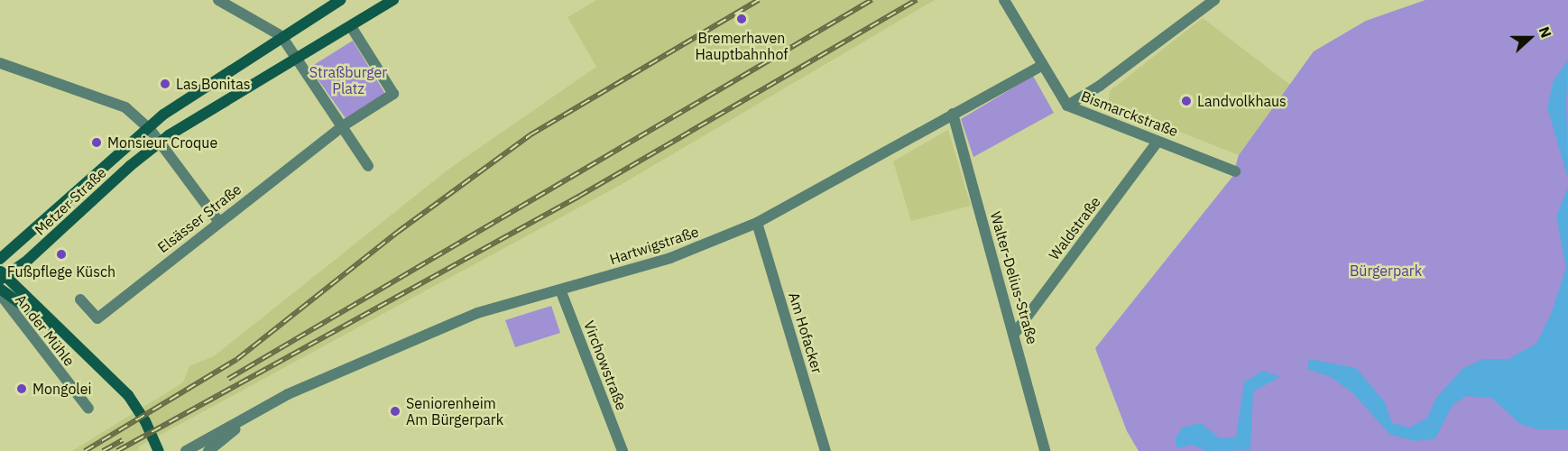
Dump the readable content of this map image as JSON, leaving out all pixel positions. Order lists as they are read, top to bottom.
{
  "streets": {
    "main road": ["Metzer Straße", "An der Mühle"],
    "street": [
      "Bismarckstraße",
      "Elsässer Straße",
      "Waldstraße",
      "Hartwigstraße",
      "Walter-Delius-Straße",
      "Am Hofacker",
      "Virchowstraße"
    ]
  },
  "crossings": [
    ["Bismarckstraße", "Waldstraße"],
    ["Bismarckstraße", "Hartwigstraße"],
    ["Metzer Straße", "An der Mühle"],
    ["Waldstraße", "Walter-Delius-Straße"],
    ["Hartwigstraße", "Walter-Delius-Straße"],
    ["Hartwigstraße", "Am Hofacker"],
    ["Hartwigstraße", "Virchowstraße"]
  ],
  "parks": ["Straßburger Platz", "Bürgerpark"],
  "places": [
    "Bremerhaven Hauptbahnhof",
    "Las Bonitas",
    "Landvolkhaus",
    "Monsieur Croque",
    "Fußpflege Küsch",
    "Mongolei",
    "Seniorenheim Am Bürgerpark"
  ],
  "north": "right"
}
